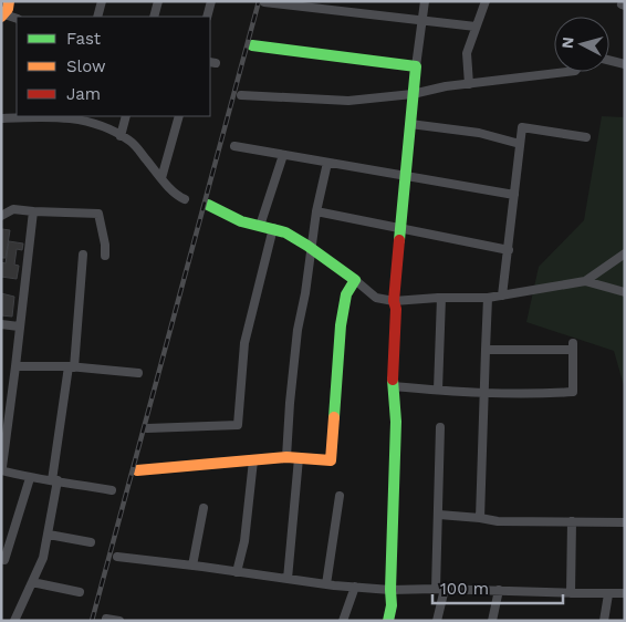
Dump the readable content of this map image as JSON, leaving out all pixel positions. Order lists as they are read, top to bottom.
{
  "legend": ["Fast", "Slow", "Jam"],
  "scale_bar": "100 m",
  "north": "left"
}
